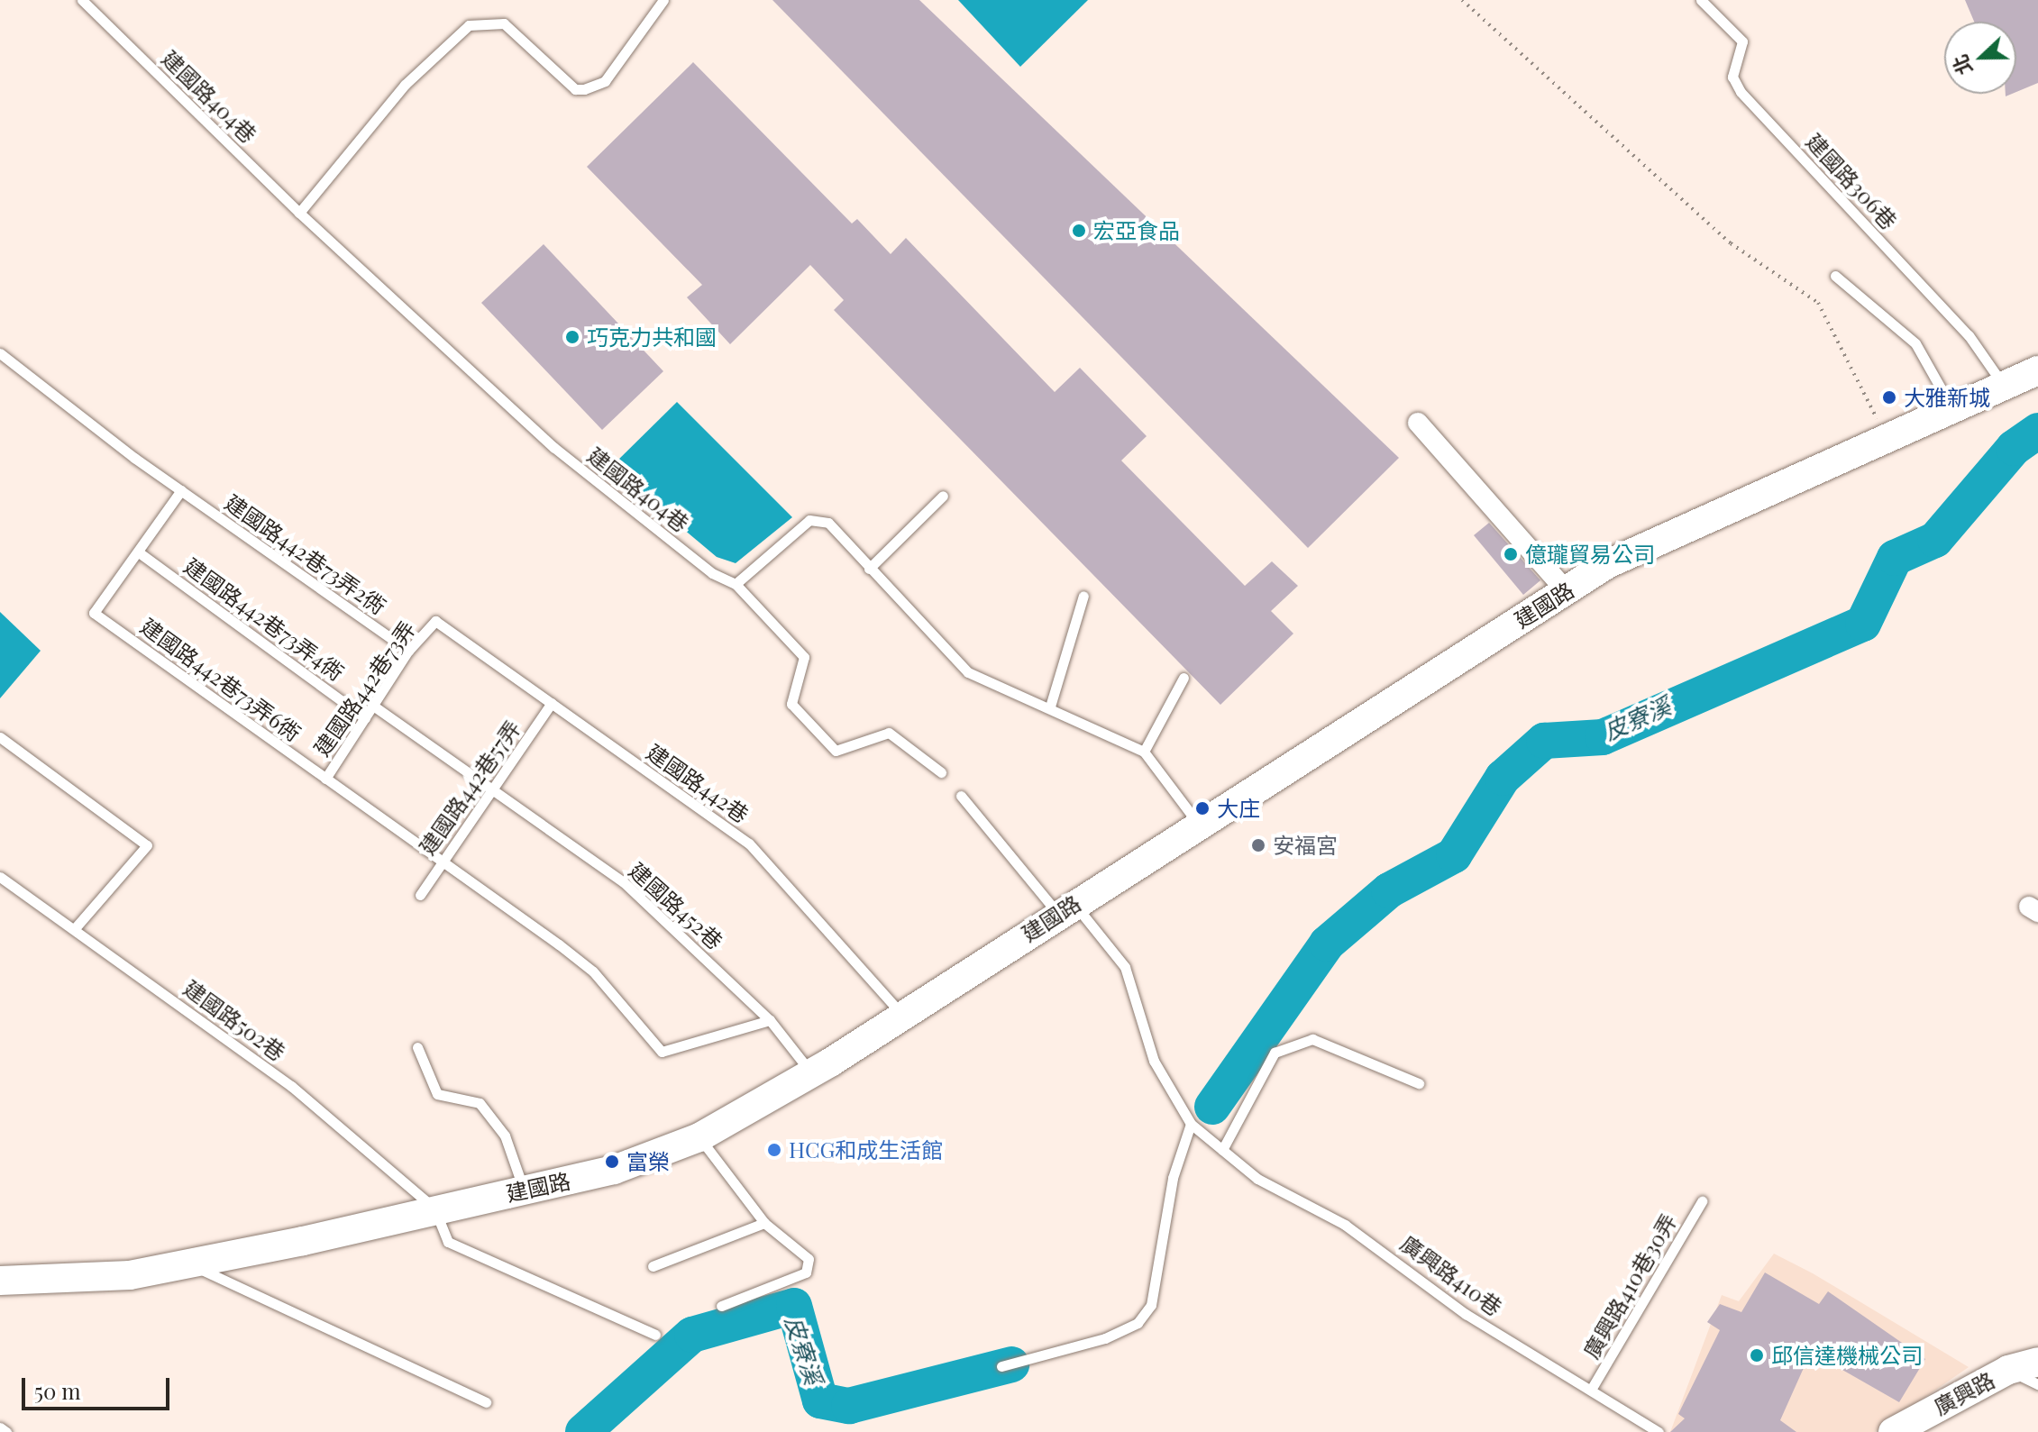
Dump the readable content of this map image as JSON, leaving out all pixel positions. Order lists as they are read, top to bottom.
{
  "streets": {
    "street": ["建國路", "廣興路"],
    "lane": [
      "建國路404巷",
      "建國路306巷",
      "建國路442巷73弄2衖",
      "建國路442巷73弄4衖",
      "建國路442巷73弄6衖",
      "建國路442巷73弄",
      "建國路442巷",
      "建國路442巷57弄",
      "建國路452巷",
      "建國路502巷",
      "廣興路410巷",
      "廣興路410巷30弄"
    ]
  },
  "crossings": [
    ["建國路306巷", "建國路"],
    ["建國路442巷73弄2衖", "建國路442巷73弄"],
    ["建國路", "建國路442巷"],
    ["建國路", "建國路452巷"],
    ["建國路", "建國路502巷"],
    ["建國路", "廣興路410巷"],
    ["建國路442巷73弄4衖", "建國路442巷73弄6衖"],
    ["建國路442巷73弄4衖", "建國路442巷73弄"],
    ["建國路442巷73弄6衖", "建國路442巷73弄"],
    ["建國路442巷73弄6衖", "建國路442巷57弄"],
    ["建國路442巷73弄6衖", "建國路452巷"],
    ["建國路442巷73弄", "建國路442巷"],
    ["建國路442巷73弄", "建國路452巷"],
    ["建國路442巷", "建國路442巷57弄"],
    ["建國路442巷57弄", "建國路452巷"],
    ["廣興路410巷", "廣興路410巷30弄"]
  ],
  "water": ["皮寮溪"],
  "places": [
    "宏亞食品",
    "巧克力共和國",
    "大雅新城",
    "億瓏貿易公司",
    "大庄",
    "安福宮",
    "HCG和成生活館",
    "富榮",
    "邱信達機械公司"
  ],
  "scale_bar": "50 m",
  "north": "left"
}
